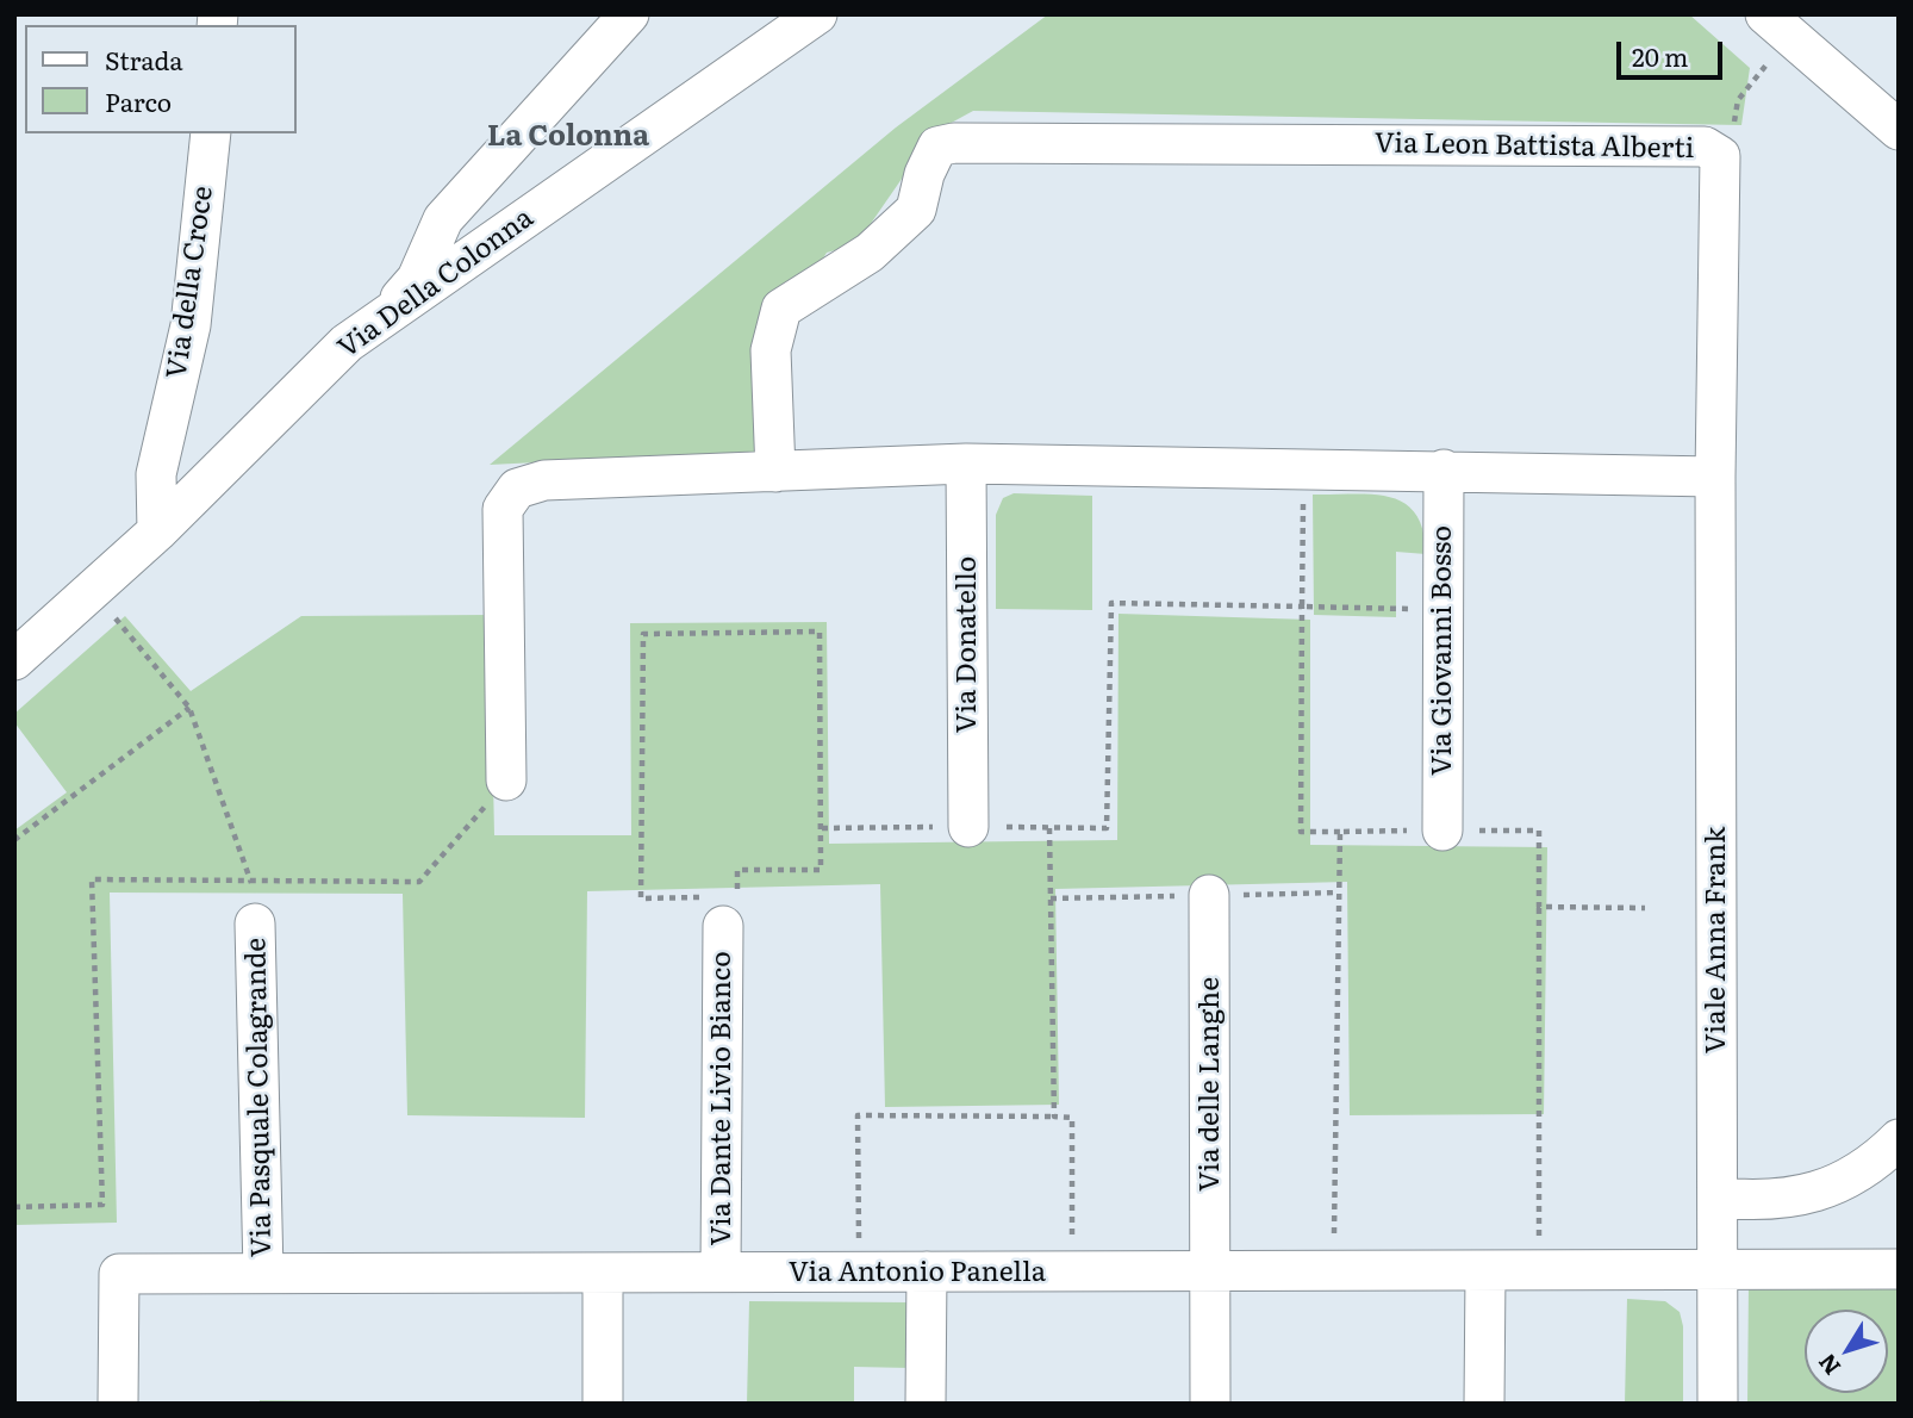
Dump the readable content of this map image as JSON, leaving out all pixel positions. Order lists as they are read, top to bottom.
{
  "streets": {
    "street": [
      "Via Leon Battista Alberti",
      "Via della Croce",
      "Via Della Colonna",
      "Via Donatello",
      "Via Giovanni Bosso",
      "Viale Anna Frank",
      "Via delle Langhe",
      "Via Pasquale Colagrande",
      "Via Dante Livio Bianco",
      "Via Antonio Panella"
    ]
  },
  "crossings": [
    ["Via Leon Battista Alberti", "Viale Anna Frank"],
    ["Via della Croce", "Via Della Colonna"],
    ["Viale Anna Frank", "Via Antonio Panella"],
    ["Via delle Langhe", "Via Antonio Panella"],
    ["Via Pasquale Colagrande", "Via Antonio Panella"],
    ["Via Dante Livio Bianco", "Via Antonio Panella"]
  ],
  "districts": ["La Colonna"],
  "legend": ["Strada", "Parco"],
  "scale_bar": "20 m",
  "north": "bottom left"
}
